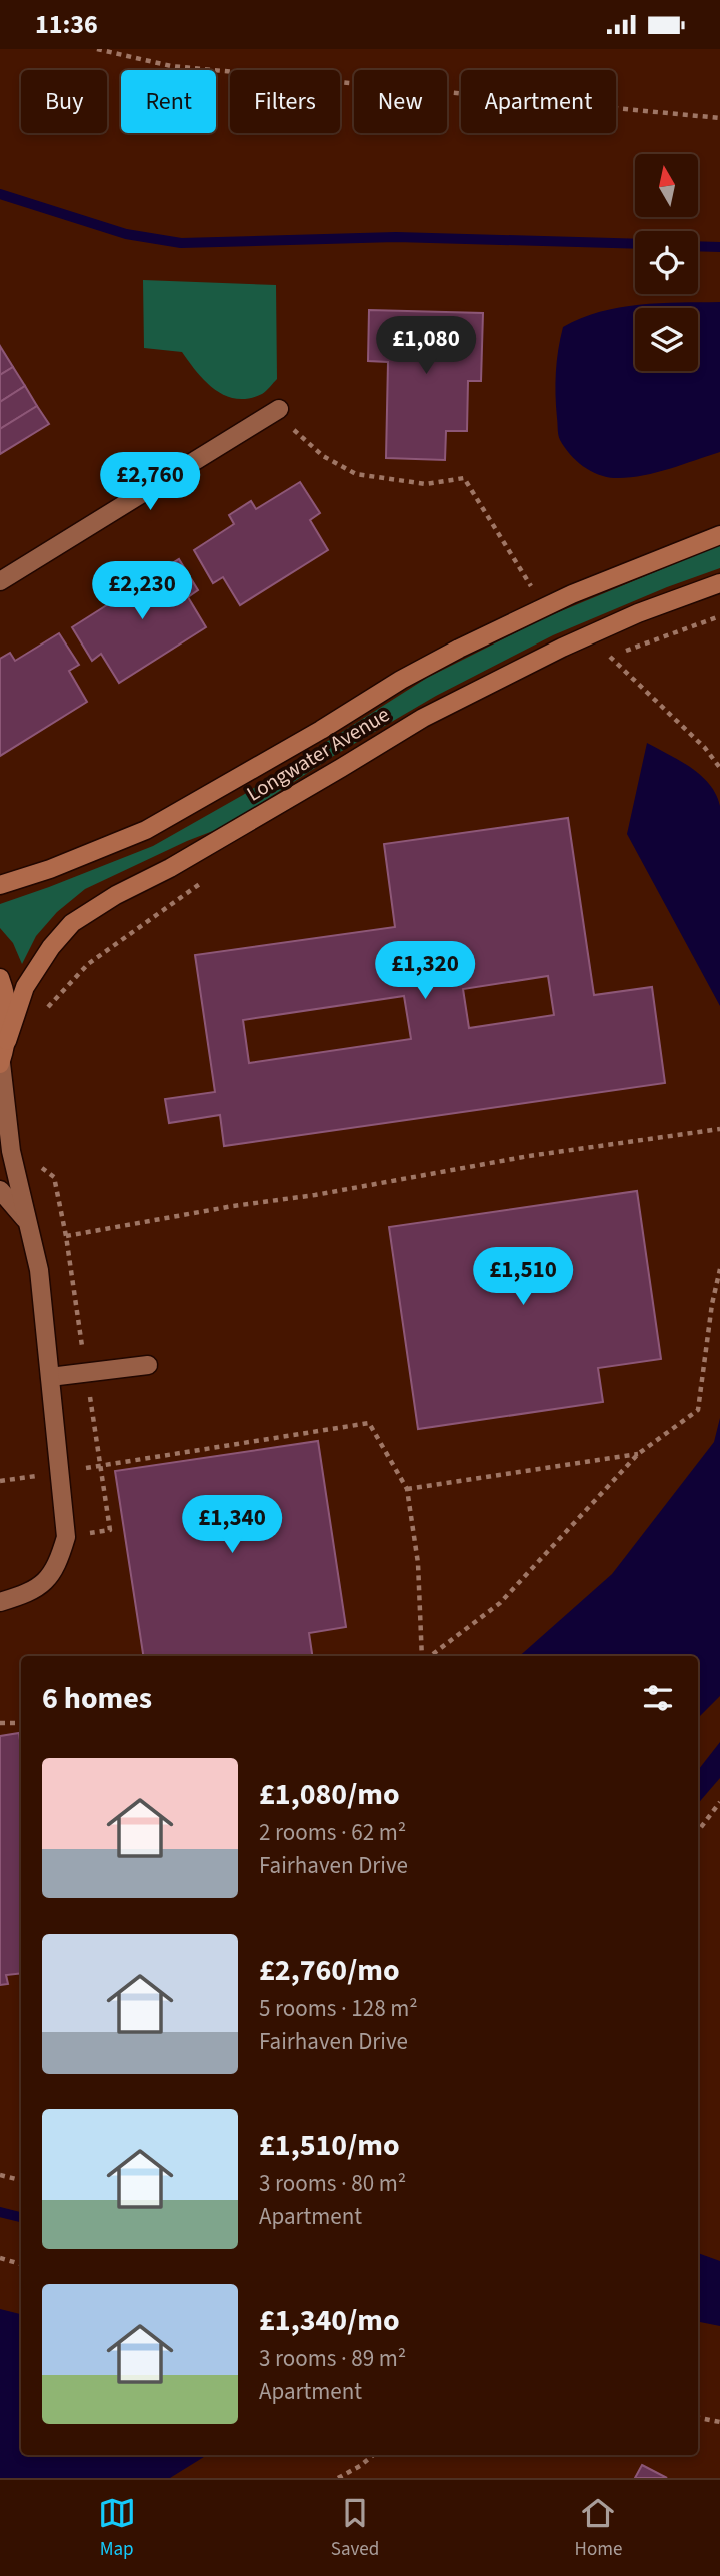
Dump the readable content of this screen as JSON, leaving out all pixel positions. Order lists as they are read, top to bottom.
{
  "streets": {
    "street": ["Longwater Avenue"]
  },
  "north": "top",
  "page": {
    "status": "11:36",
    "chip": [
      "Buy",
      "Rent",
      "Filters",
      "New",
      "Apartment"
    ],
    "price": [
      "£1,080",
      "£2,760",
      "£2,230",
      "£1,320",
      "£1,510",
      "£1,340"
    ],
    "heading": "6 homes",
    "list": [
      {
        "name": "£1,080/mo",
        "note": "2 rooms · 62 m² · Fairhaven Drive"
      },
      {
        "name": "£2,760/mo",
        "note": "5 rooms · 128 m² · Fairhaven Drive"
      },
      {
        "name": "£1,510/mo",
        "note": "3 rooms · 80 m² · Apartment"
      },
      {
        "name": "£1,340/mo",
        "note": "3 rooms · 89 m² · Apartment"
      }
    ],
    "tabs": ["Map", "Saved", "Home"]
  }
}
